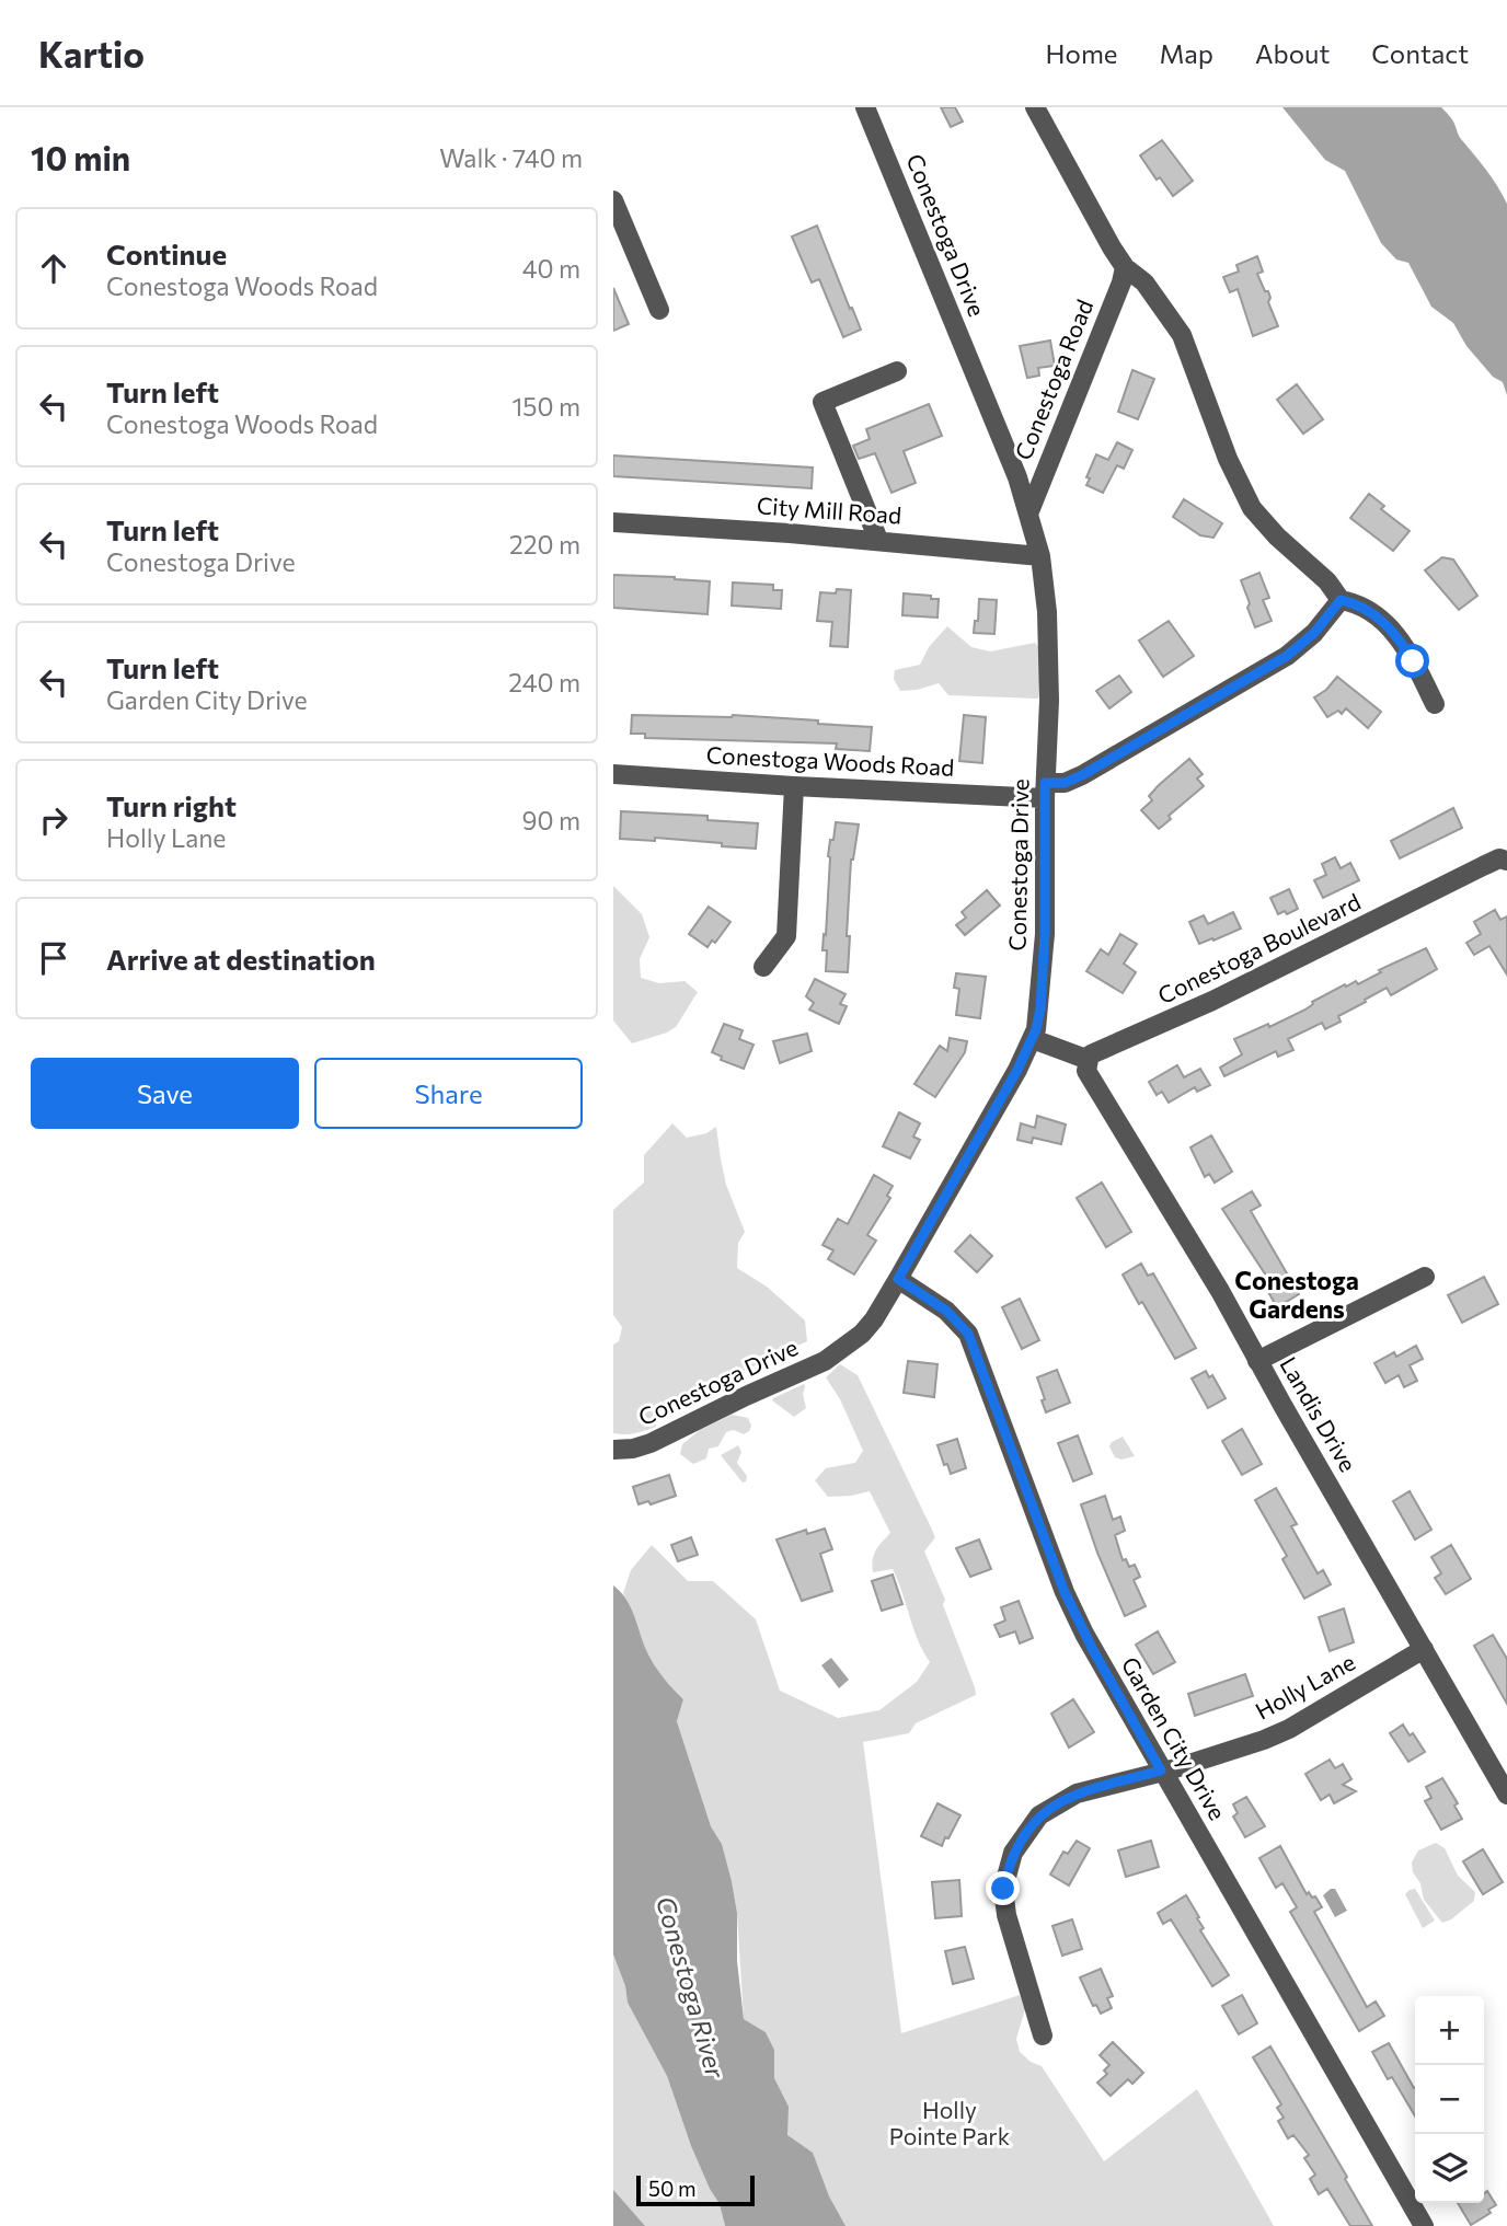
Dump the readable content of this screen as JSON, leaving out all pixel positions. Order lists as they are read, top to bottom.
{
  "streets": {
    "street": [
      "Conestoga Drive",
      "Conestoga Road",
      "City Mill Road",
      "Conestoga Woods Road",
      "Conestoga Boulevard",
      "Landis Drive",
      "Holly Lane",
      "Garden City Drive"
    ]
  },
  "crossings": [
    ["Conestoga Drive", "Conestoga Road"],
    ["Conestoga Drive", "City Mill Road"],
    ["Conestoga Drive", "Conestoga Woods Road"],
    ["Conestoga Drive", "Garden City Drive"],
    ["Conestoga Boulevard", "Landis Drive"],
    ["Landis Drive", "Holly Lane"],
    ["Holly Lane", "Garden City Drive"]
  ],
  "districts": ["Conestoga Gardens"],
  "water": ["Conestoga River"],
  "parks": ["Holly Pointe Park"],
  "scale_bar": "50 m",
  "page": {
    "header": "Kartio",
    "nav": [
      "Home",
      "Map",
      "About",
      "Contact"
    ],
    "heading": ["10 min", "Walk · 740 m"],
    "list": [
      ["Continue", "Conestoga Woods Road", "40 m"],
      ["Turn left", "Conestoga Woods Road", "150 m"],
      ["Turn left", "Conestoga Drive", "220 m"],
      ["Turn left", "Garden City Drive", "240 m"],
      ["Turn right", "Holly Lane", "90 m"],
      "Arrive at destination"
    ],
    "buttons": ["Save", "Share"],
    "map_buttons": ["+", "−"],
    "scale": "50 m"
  }
}
